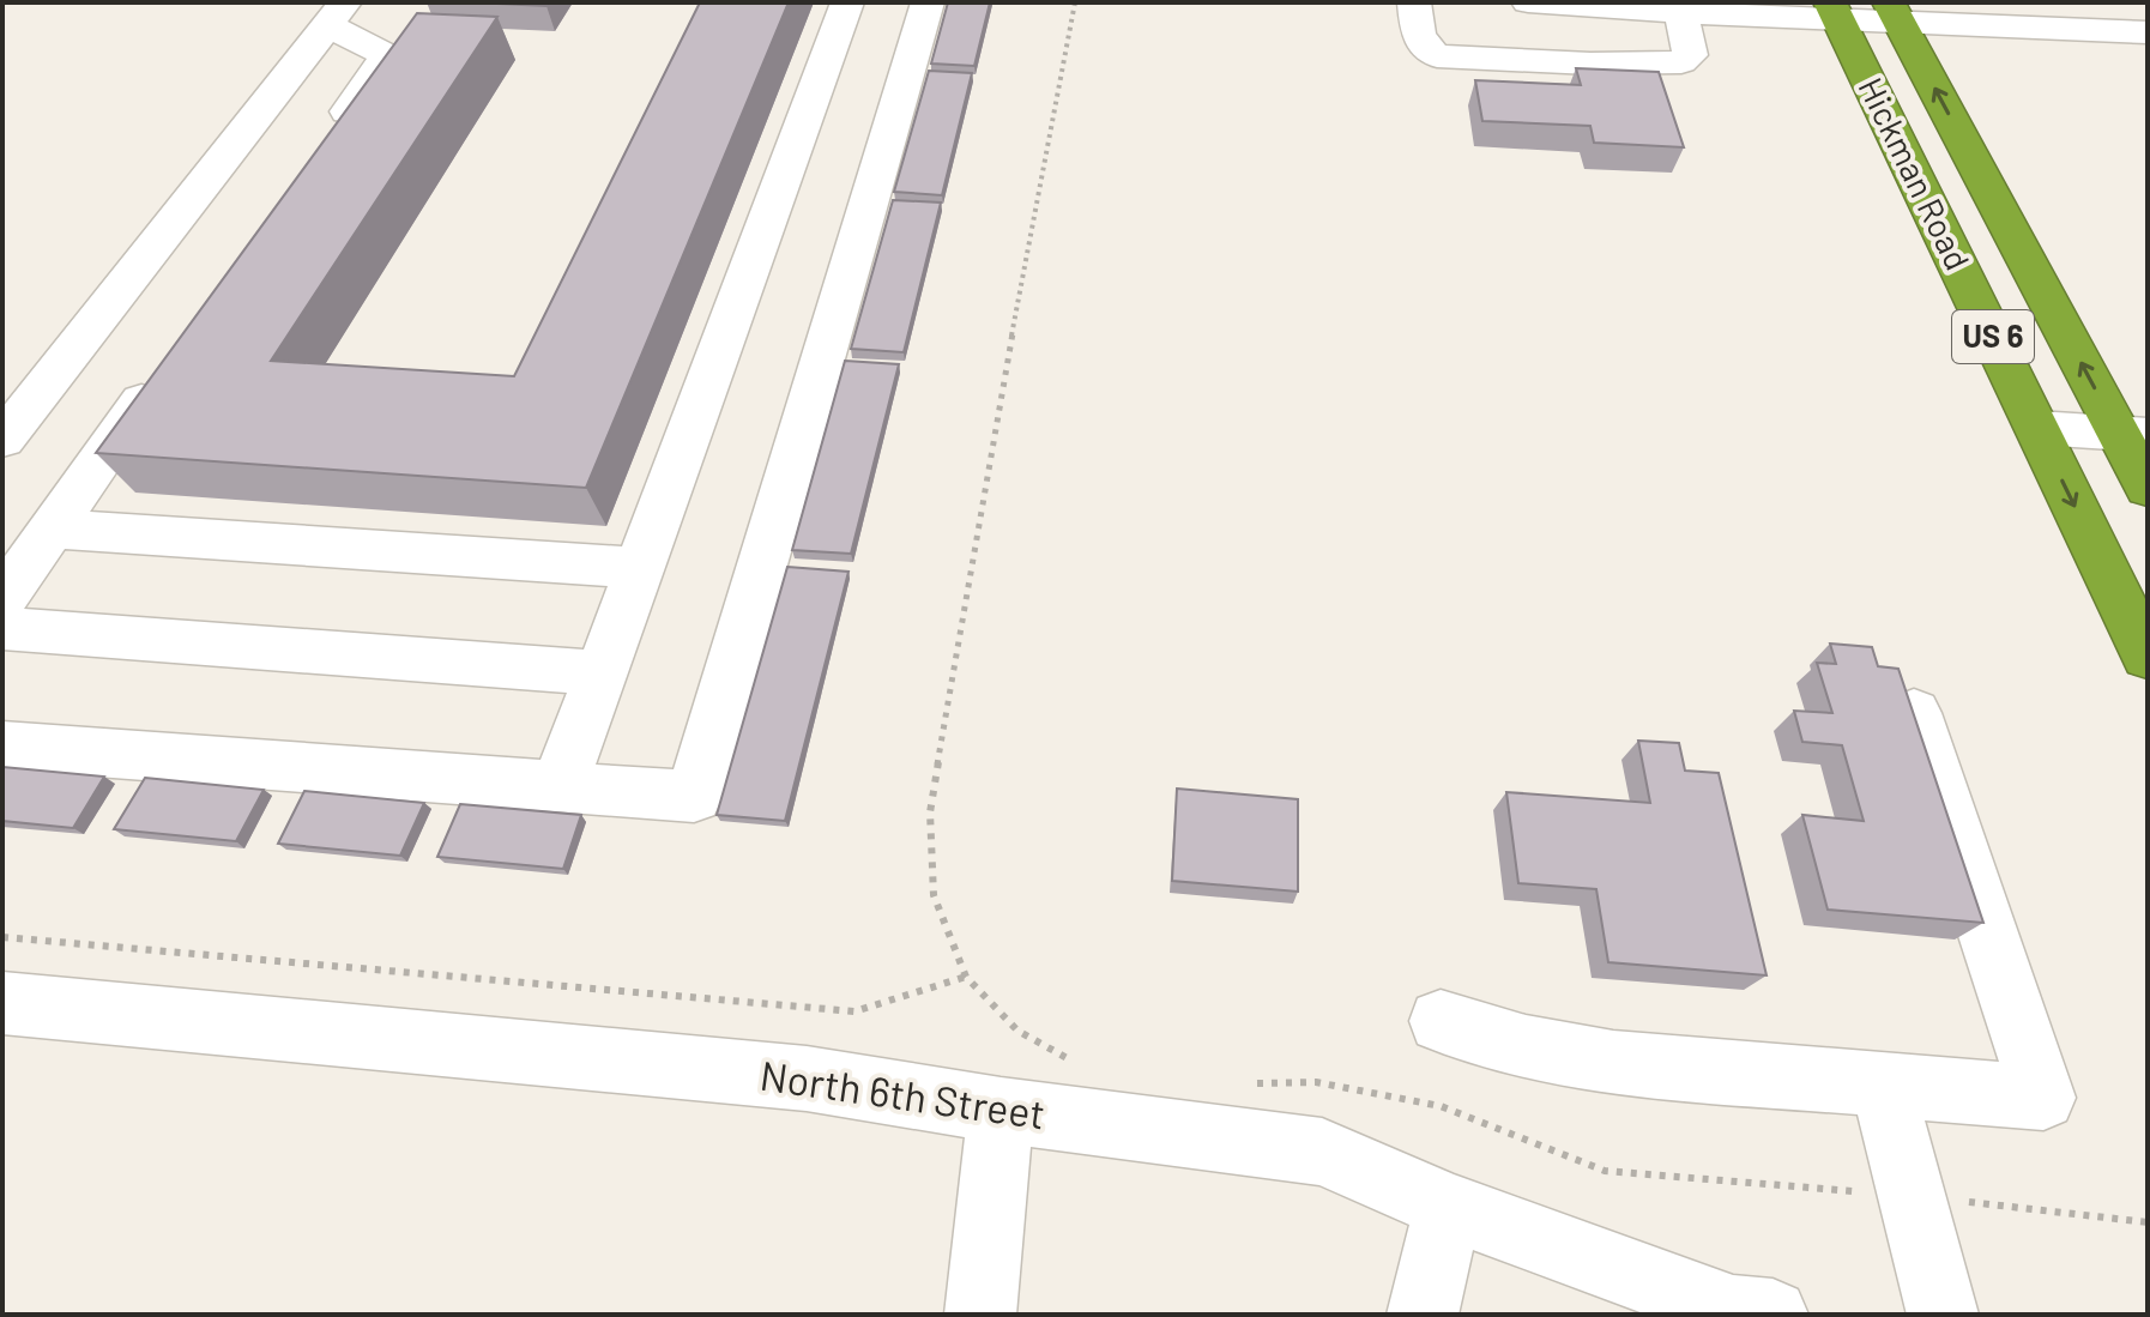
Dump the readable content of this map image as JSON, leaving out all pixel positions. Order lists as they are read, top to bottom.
{
  "streets": {
    "highway": ["Hickman Road", "US 6"],
    "street": ["North 6th Street"]
  }
}
